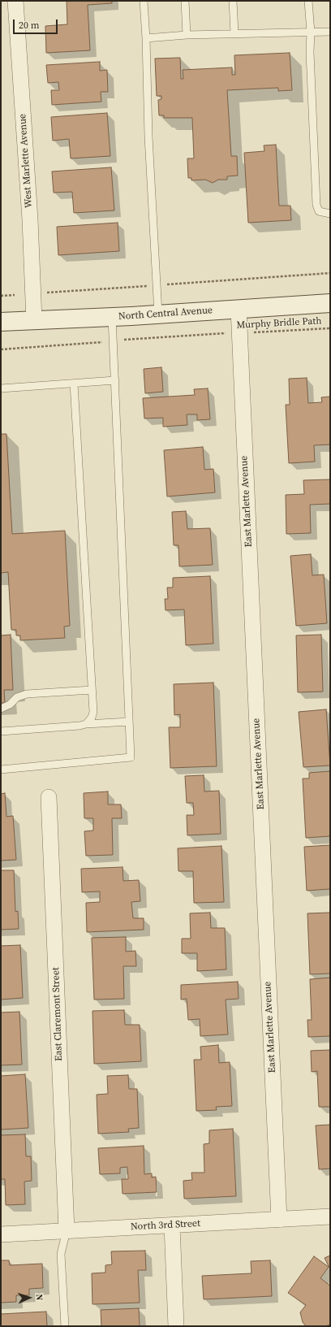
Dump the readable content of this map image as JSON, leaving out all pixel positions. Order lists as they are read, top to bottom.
{
  "streets": {
    "main road": ["North Central Avenue"],
    "street": [
      "West Marlette Avenue",
      "East Marlette Avenue",
      "East Claremont Street",
      "North 3rd Street"
    ],
    "path": ["Murphy Bridle Path"]
  },
  "crossings": [
    ["West Marlette Avenue", "North Central Avenue"],
    ["North Central Avenue", "East Marlette Avenue"],
    ["Murphy Bridle Path", "East Marlette Avenue"],
    ["East Marlette Avenue", "North 3rd Street"],
    ["East Claremont Street", "North 3rd Street"]
  ],
  "scale_bar": "20 m",
  "north": "right"
}
